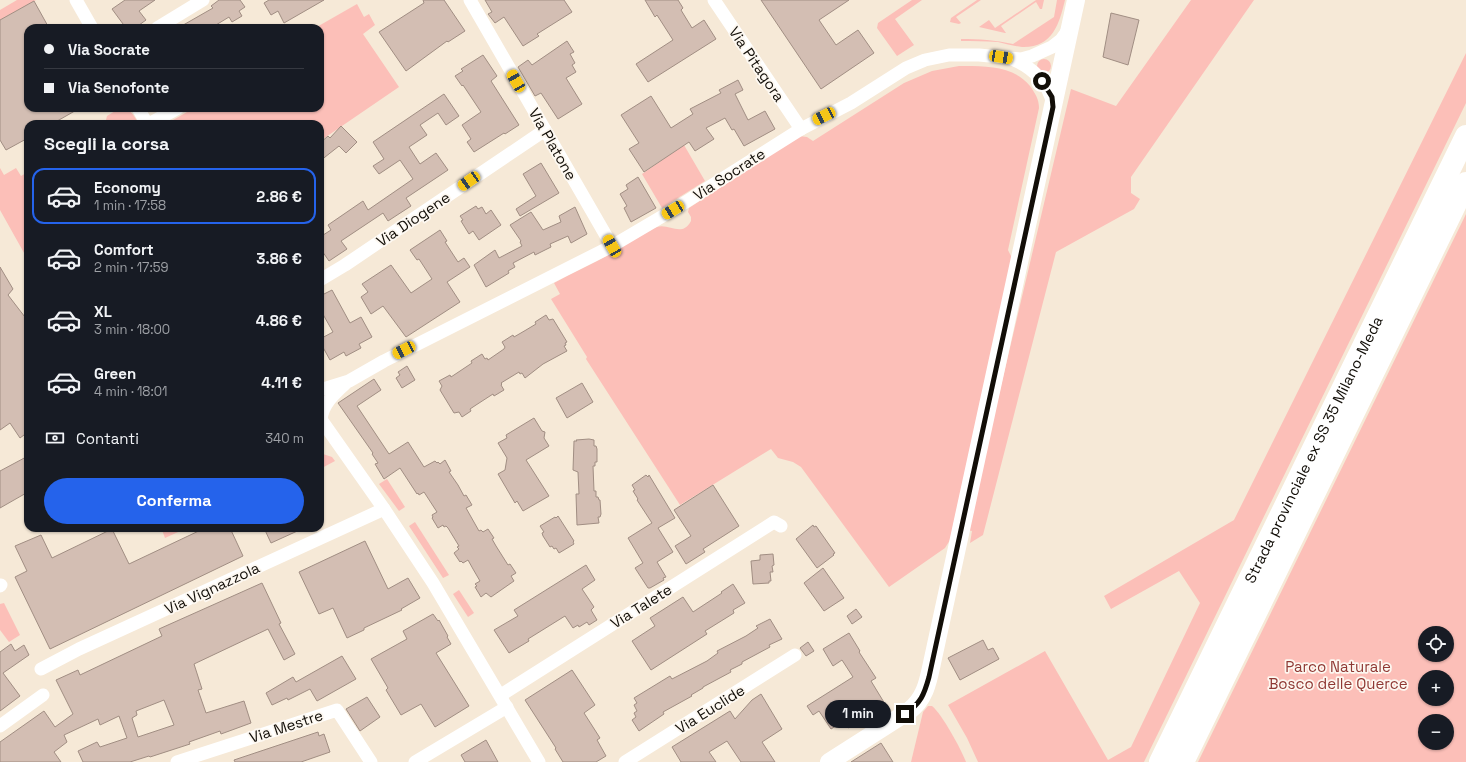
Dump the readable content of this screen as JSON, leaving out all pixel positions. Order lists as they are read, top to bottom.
{
  "streets": {
    "highway": ["Strada provinciale ex SS 35 Milano-Meda"],
    "street": [
      "Via Pitagora",
      "Via Platone",
      "Via Socrate",
      "Via Diogene",
      "Via Vignazzola",
      "Via Talete",
      "Via Euclide",
      "Via Mestre"
    ]
  },
  "crossings": [
    ["Via Pitagora", "Via Socrate"],
    ["Via Platone", "Via Socrate"],
    ["Via Platone", "Via Diogene"]
  ],
  "parks": ["Parco Naturale Bosco delle Querce"],
  "page": {
    "banner": ["Via Socrate", "Via Senofonte"],
    "heading": "Scegli la corsa",
    "list": [
      {
        "name": "Economy",
        "note": "1 min · 17:58",
        "value": "2.86 €"
      },
      {
        "name": "Comfort",
        "note": "2 min · 17:59",
        "value": "3.86 €"
      },
      {
        "name": "XL",
        "note": "3 min · 18:00",
        "value": "4.86 €"
      },
      {
        "name": "Green",
        "note": "4 min · 18:01",
        "value": "4.11 €"
      }
    ],
    "pay": ["Contanti", "340 m"],
    "buttons": "Conferma",
    "map_buttons": ["+", "−"],
    "bubble": "1 min"
  }
}
